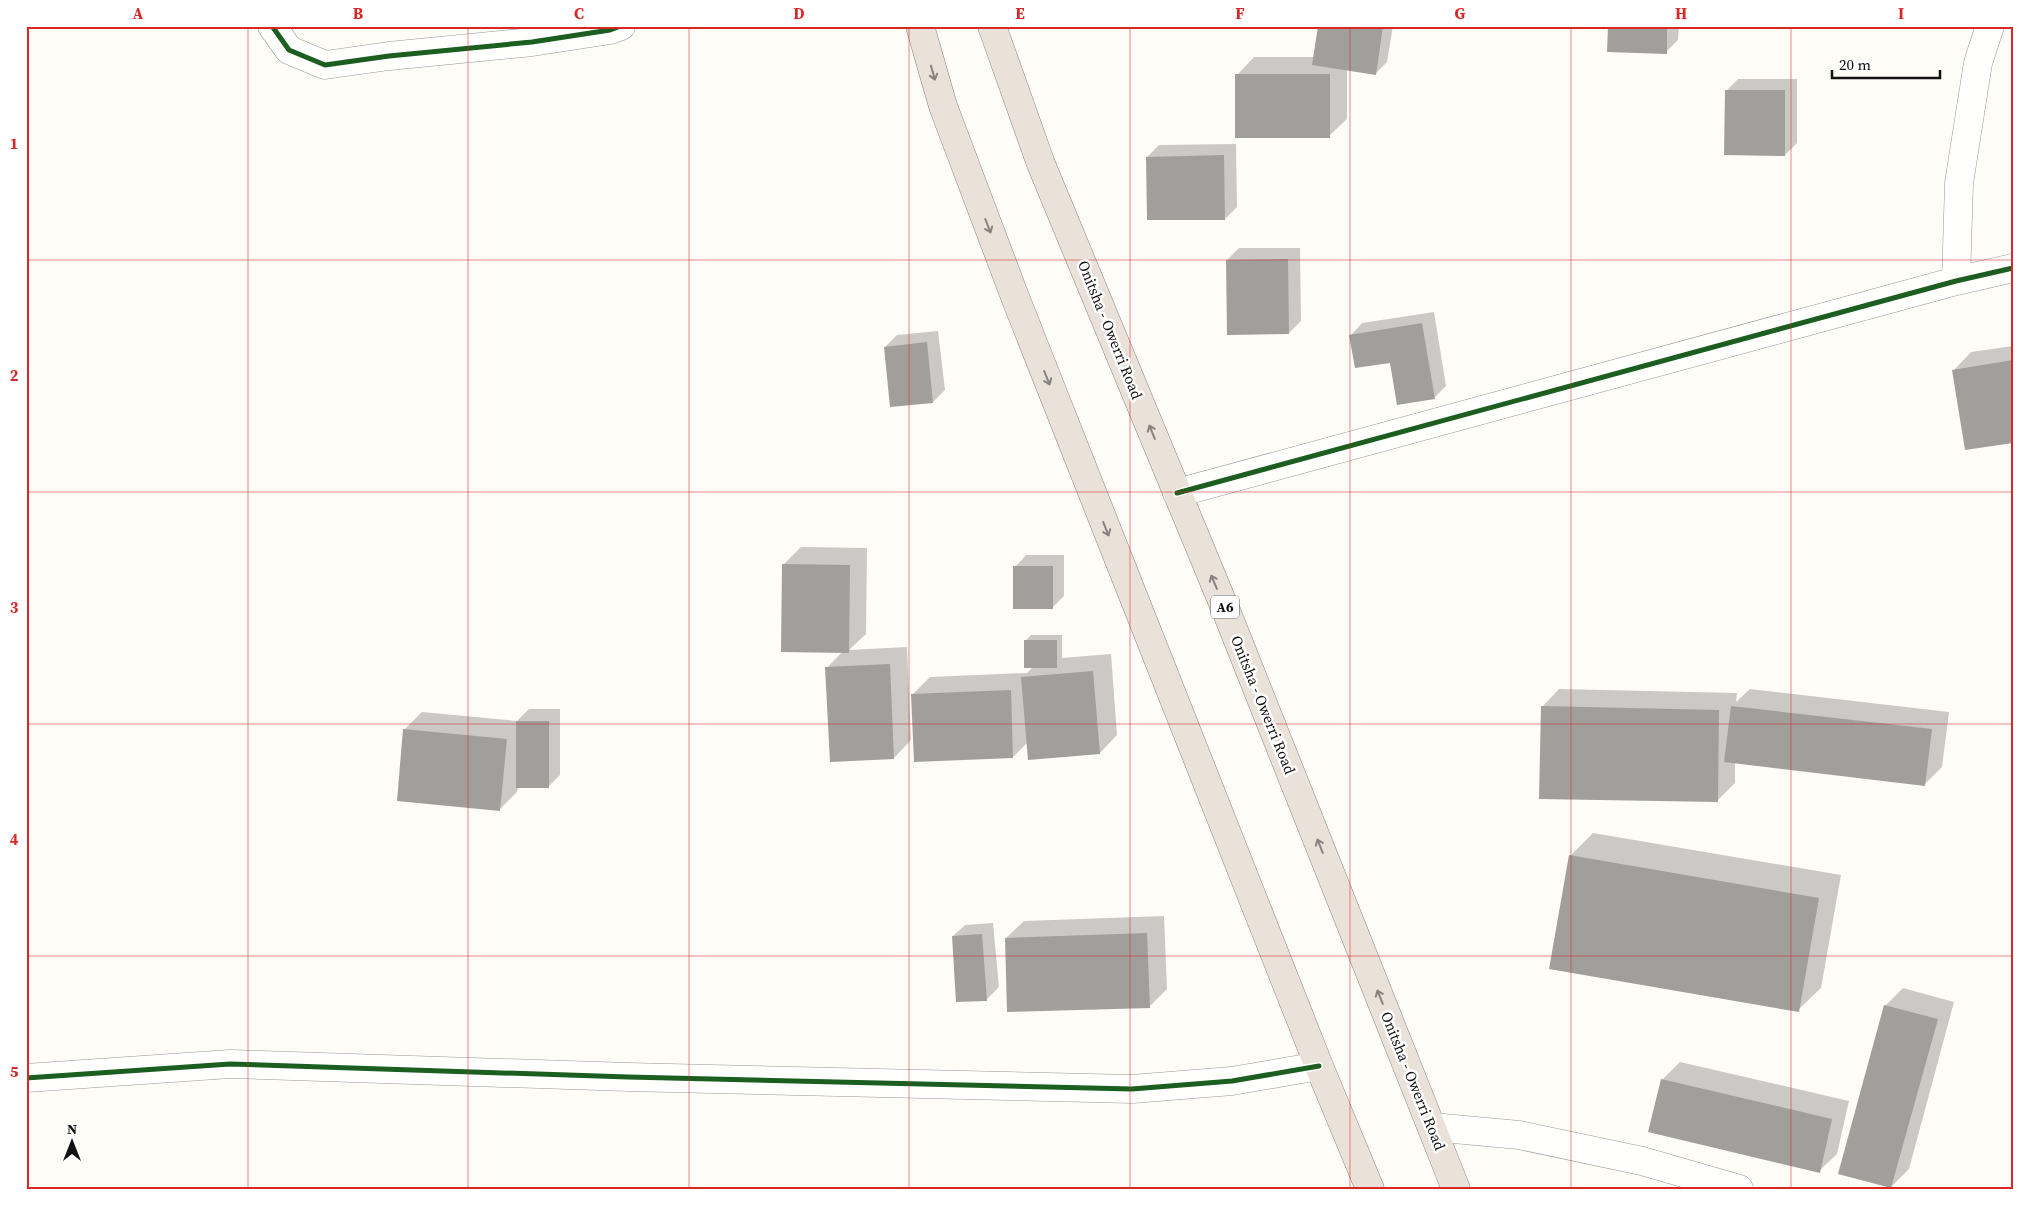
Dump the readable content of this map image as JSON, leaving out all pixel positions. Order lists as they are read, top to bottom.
{
  "streets": {
    "highway": ["Onitsha - Owerri Road", "A6"]
  },
  "scale_bar": "20 m",
  "north": "top",
  "grid": {
    "columns": [
      "A",
      "B",
      "C",
      "D",
      "E",
      "F",
      "G",
      "H",
      "I"
    ],
    "rows": [
      "1",
      "2",
      "3",
      "4",
      "5"
    ]
  }
}
